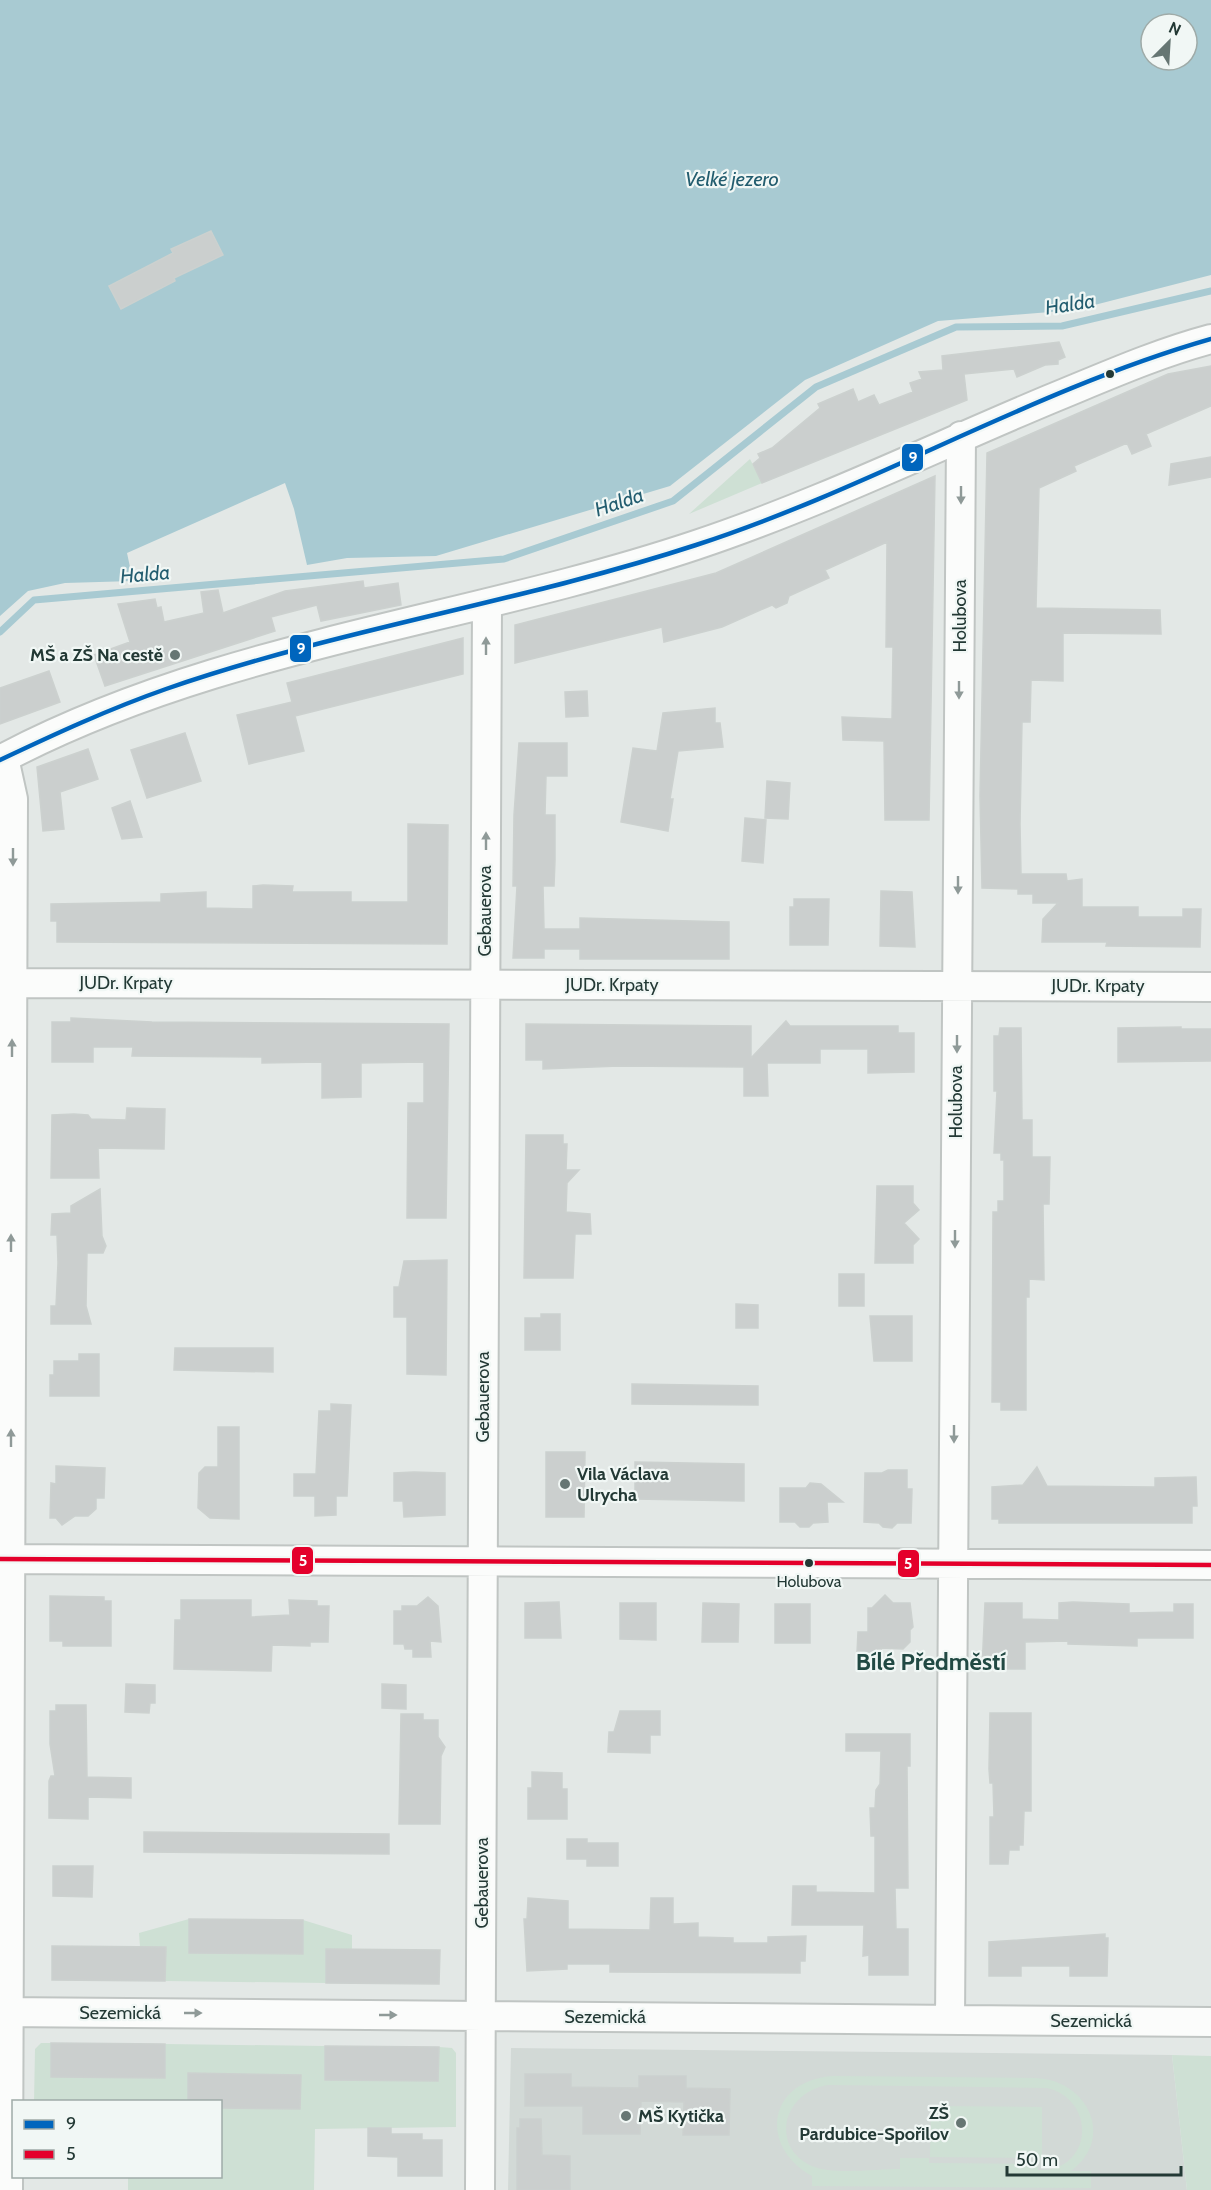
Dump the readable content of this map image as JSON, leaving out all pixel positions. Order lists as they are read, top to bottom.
{
  "streets": {
    "street": [
      "Holubova",
      "Gebauerova",
      "JUDr. Krpaty",
      "Sezemická"
    ]
  },
  "crossings": [
    ["Holubova", "JUDr. Krpaty"],
    ["Holubova", "Sezemická"],
    ["Gebauerova", "JUDr. Krpaty"],
    ["Gebauerova", "Sezemická"]
  ],
  "one_way": ["Holubova", "Sezemická"],
  "districts": ["Bílé Předměstí"],
  "water": ["Velké jezero", "Halda"],
  "places": [
    "MŠ a ZŠ Na cestě",
    "Vila Václava Ulrycha",
    "Holubova",
    "MŠ Kytička",
    "ZŠ Pardubice-Spořilov"
  ],
  "lines": ["transit line 9", "transit line 5"],
  "legend": ["9", "5"],
  "scale_bar": "50 m",
  "north": "top right"
}
